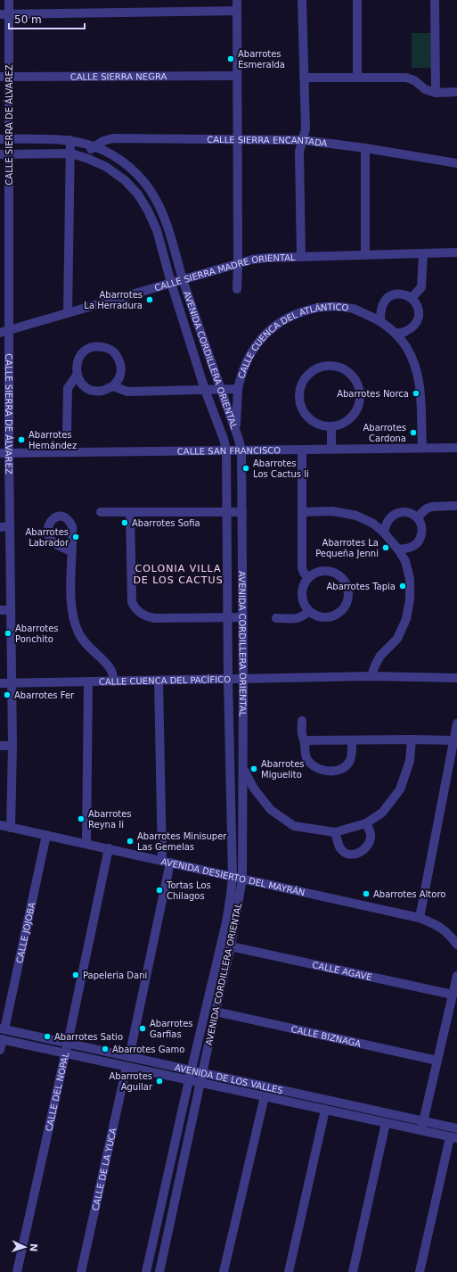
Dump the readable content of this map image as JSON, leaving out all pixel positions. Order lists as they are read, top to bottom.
{
  "streets": {
    "street": [
      "CALLE SIERRA NEGRA",
      "CALLE SIERRA DE ÁLVAREZ",
      "CALLE SIERRA ENCANTADA",
      "CALLE SIERRA MADRE ORIENTAL",
      "CALLE CUENCA DEL ATLÁNTICO",
      "AVENIDA CORDILLERA ORIENTAL",
      "CALLE SAN FRANCISCO",
      "CALLE CUENCA DEL PACÍFICO",
      "AVENIDA DESIERTO DEL MAYRÁN",
      "CALLE JOJOBA",
      "CALLE AGAVE",
      "CALLE BIZNAGA",
      "AVENIDA DE LOS VALLES",
      "CALLE DEL NOPAL",
      "CALLE DE LA YUCA"
    ]
  },
  "crossings": [
    ["CALLE SIERRA NEGRA", "CALLE SIERRA DE ÁLVAREZ"],
    ["CALLE SIERRA DE ÁLVAREZ", "CALLE SIERRA MADRE ORIENTAL"],
    ["CALLE SIERRA DE ÁLVAREZ", "AVENIDA CORDILLERA ORIENTAL"],
    ["CALLE SIERRA DE ÁLVAREZ", "CALLE SAN FRANCISCO"],
    ["CALLE SIERRA DE ÁLVAREZ", "CALLE CUENCA DEL PACÍFICO"],
    ["CALLE SIERRA DE ÁLVAREZ", "AVENIDA DESIERTO DEL MAYRÁN"],
    ["CALLE SIERRA ENCANTADA", "AVENIDA CORDILLERA ORIENTAL"],
    ["CALLE SIERRA MADRE ORIENTAL", "AVENIDA CORDILLERA ORIENTAL"],
    ["CALLE CUENCA DEL ATLÁNTICO", "AVENIDA CORDILLERA ORIENTAL"],
    ["CALLE CUENCA DEL ATLÁNTICO", "CALLE SAN FRANCISCO"],
    ["AVENIDA CORDILLERA ORIENTAL", "CALLE SAN FRANCISCO"],
    ["AVENIDA CORDILLERA ORIENTAL", "CALLE CUENCA DEL PACÍFICO"],
    ["AVENIDA CORDILLERA ORIENTAL", "AVENIDA DESIERTO DEL MAYRÁN"],
    ["AVENIDA CORDILLERA ORIENTAL", "CALLE AGAVE"],
    ["AVENIDA CORDILLERA ORIENTAL", "CALLE BIZNAGA"],
    ["AVENIDA CORDILLERA ORIENTAL", "AVENIDA DE LOS VALLES"],
    ["AVENIDA DESIERTO DEL MAYRÁN", "CALLE JOJOBA"],
    ["AVENIDA DESIERTO DEL MAYRÁN", "CALLE DEL NOPAL"],
    ["CALLE JOJOBA", "AVENIDA DE LOS VALLES"],
    ["AVENIDA DE LOS VALLES", "CALLE DEL NOPAL"],
    ["AVENIDA DE LOS VALLES", "CALLE DE LA YUCA"]
  ],
  "districts": ["COLONIA VILLA DE LOS CACTUS"],
  "places": [
    "Abarrotes Esmeralda",
    "Abarrotes La Herradura",
    "Abarrotes Norca",
    "Abarrotes Cardona",
    "Abarrotes Hernández",
    "Abarrotes Los Cactus Ii",
    "Abarrotes Sofia",
    "Abarrotes Labrador",
    "Abarrotes La Pequeña Jenni",
    "Abarrotes Tapia",
    "Abarrotes Ponchito",
    "Abarrotes Fer",
    "Abarrotes Miguelito",
    "Abarrotes Reyna Ii",
    "Abarrotes Minisuper Las Gemelas",
    "Tortas Los Chilagos",
    "Abarrotes Altoro",
    "Papeleria Dani",
    "Abarrotes Garfias",
    "Abarrotes Satio",
    "Abarrotes Gamo",
    "Abarrotes Aguilar"
  ],
  "scale_bar": "50 m",
  "north": "right"
}
